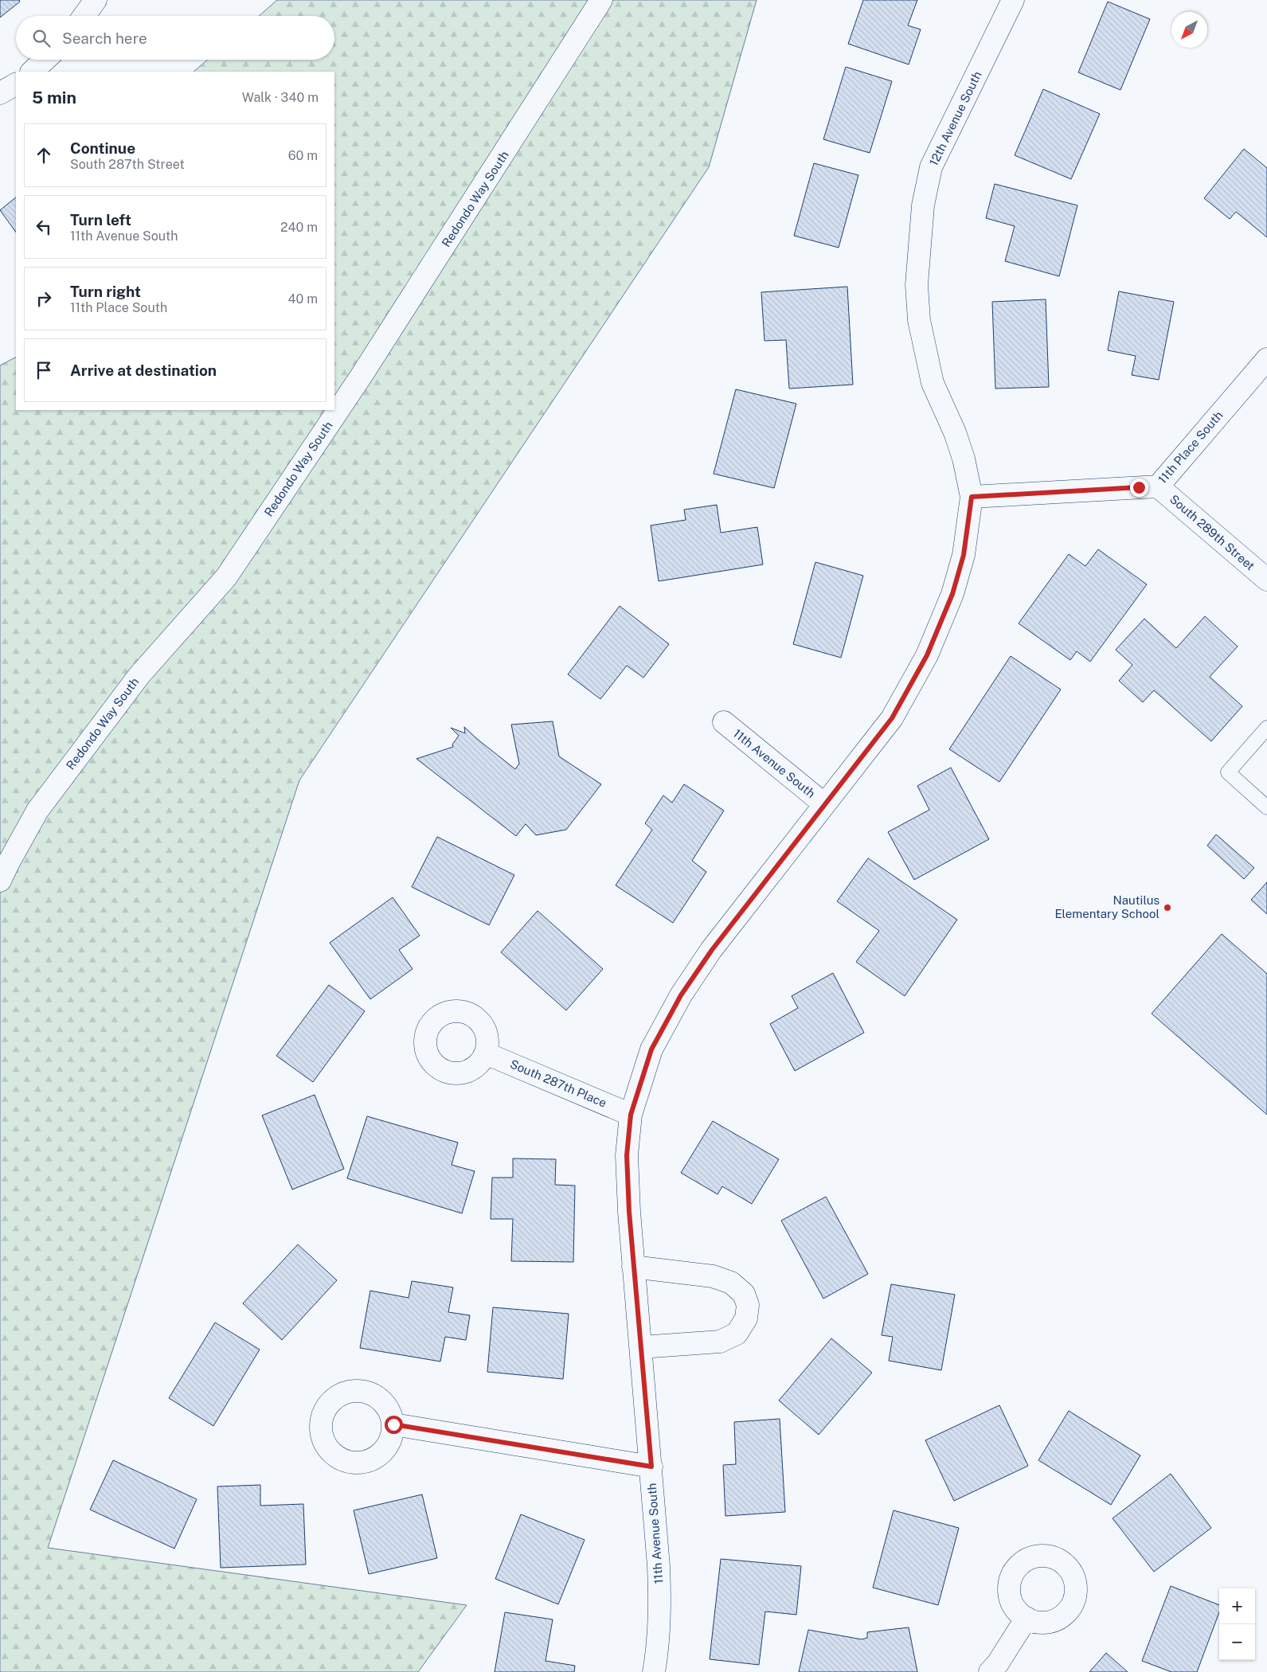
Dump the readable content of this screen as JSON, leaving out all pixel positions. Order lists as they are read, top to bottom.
{
  "streets": {
    "street": [
      "12th Avenue South",
      "Redondo Way South",
      "11th Place South",
      "South 289th Street",
      "11th Avenue South",
      "South 287th Place"
    ]
  },
  "crossings": [
    ["12th Avenue South", "11th Place South"],
    ["12th Avenue South", "11th Avenue South"],
    ["11th Place South", "South 289th Street"],
    ["11th Place South", "11th Avenue South"],
    ["11th Avenue South", "South 287th Place"]
  ],
  "places": ["Nautilus Elementary School"],
  "north": "bottom left",
  "page": {
    "search": "Search here",
    "heading": ["5 min", "Walk · 340 m"],
    "list": [
      ["Continue", "South 287th Street", "60 m"],
      ["Turn left", "11th Avenue South", "240 m"],
      ["Turn right", "11th Place South", "40 m"],
      "Arrive at destination"
    ],
    "map_buttons": ["+", "−"]
  }
}
